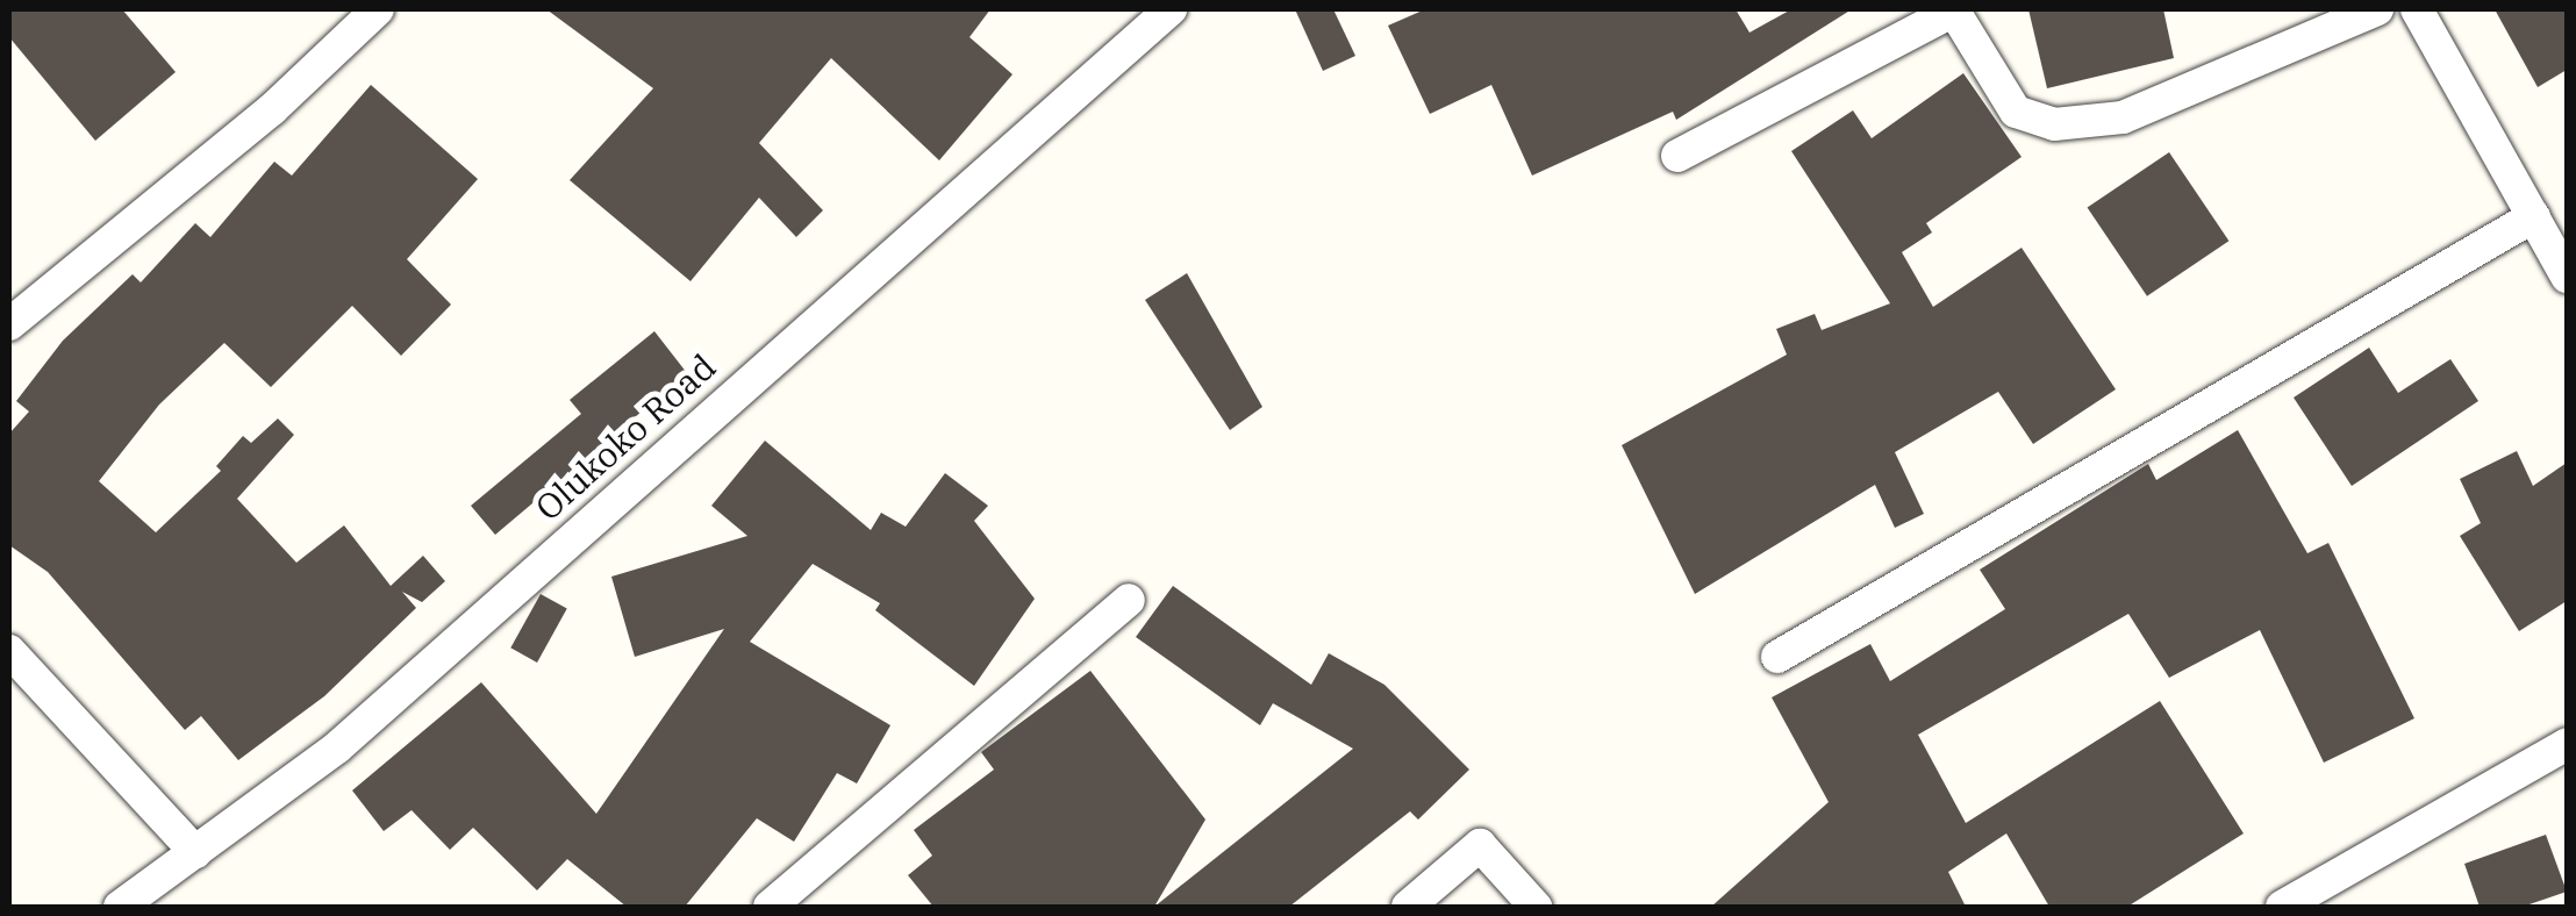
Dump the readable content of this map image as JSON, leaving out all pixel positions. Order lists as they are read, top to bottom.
{
  "streets": {
    "street": ["Olukoko Road"]
  }
}
